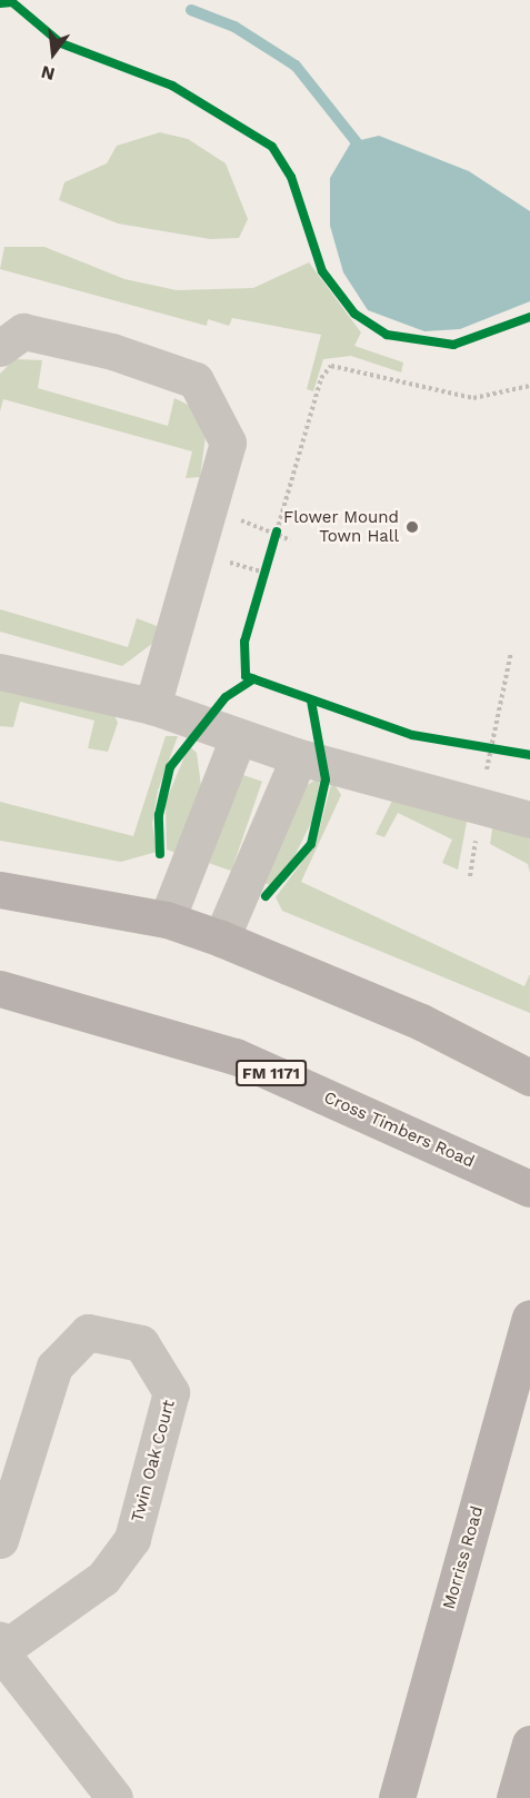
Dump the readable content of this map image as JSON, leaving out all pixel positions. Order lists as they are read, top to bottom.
{
  "streets": {
    "main road": ["FM 1171", "Cross Timbers Road", "Morriss Road"],
    "street": ["Twin Oak Court"]
  },
  "places": ["Flower Mound Town Hall"],
  "north": "bottom"
}
